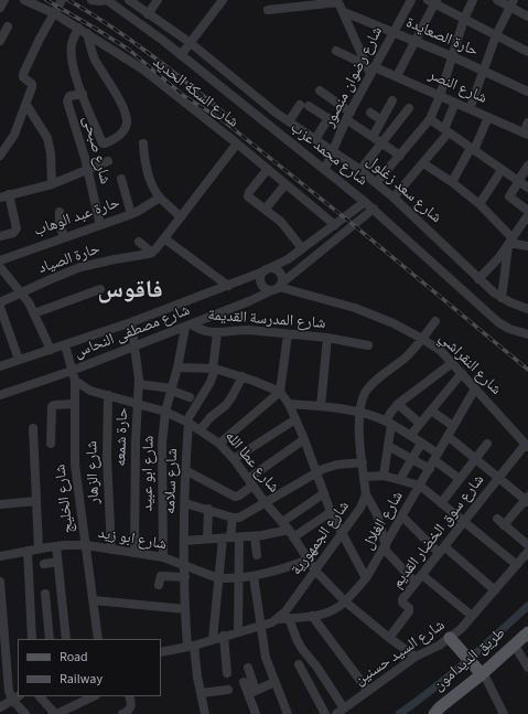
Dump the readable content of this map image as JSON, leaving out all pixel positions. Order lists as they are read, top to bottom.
{
  "streets": {
    "main road": ["طريق الديدامون"],
    "street": [
      "حارة الصعايدة",
      "شارع رضوان منصور",
      "شارع النصر",
      "شارع السكة الحديد",
      "شارع صبحى",
      "شارع محمد عزب",
      "شارع سعد زغلول",
      "حارة عبد الوهاب",
      "حارة الصياد",
      "شارع المدرسة القديمة",
      "شارع مصطفى النحاس",
      "شارع النقراشي",
      "حارة شمعه",
      "شارع عطا الله",
      "شارع الزهار",
      "شارع ابو عبيد",
      "شارع سلامه",
      "شارع الخليج",
      "شارع الغلال",
      "شارع سوق الخضار القديم",
      "شارع الجمهورية",
      "شارع ابو زيد",
      "شارع السيد حسنين"
    ]
  },
  "crossings": [
    ["حارة الصعايدة", "شارع رضوان منصور"],
    ["شارع رضوان منصور", "شارع النصر"],
    ["شارع رضوان منصور", "شارع محمد عزب"],
    ["شارع رضوان منصور", "شارع سعد زغلول"],
    ["شارع السكة الحديد", "شارع مصطفى النحاس"],
    ["شارع صبحى", "حارة عبد الوهاب"],
    ["شارع محمد عزب", "شارع مصطفى النحاس"],
    ["شارع المدرسة القديمة", "شارع مصطفى النحاس"],
    ["شارع المدرسة القديمة", "شارع ابو عبيد"],
    ["شارع مصطفى النحاس", "شارع النقراشي"],
    ["شارع مصطفى النحاس", "حارة شمعه"],
    ["شارع مصطفى النحاس", "شارع ابو عبيد"],
    ["شارع النقراشي", "شارع الغلال"],
    ["شارع النقراشي", "شارع سوق الخضار القديم"],
    ["شارع النقراشي", "شارع الجمهورية"],
    ["حارة شمعه", "شارع عطا الله"],
    ["حارة شمعه", "شارع ابو زيد"],
    ["شارع عطا الله", "شارع الزهار"],
    ["شارع عطا الله", "شارع ابو عبيد"],
    ["شارع عطا الله", "شارع سلامه"],
    ["شارع عطا الله", "شارع الخليج"],
    ["شارع عطا الله", "شارع الغلال"],
    ["شارع عطا الله", "شارع سوق الخضار القديم"],
    ["شارع عطا الله", "شارع الجمهورية"],
    ["شارع عطا الله", "شارع ابو زيد"],
    ["شارع عطا الله", "شارع السيد حسنين"],
    ["شارع الزهار", "شارع ابو زيد"],
    ["شارع ابو عبيد", "شارع ابو زيد"],
    ["شارع سلامه", "شارع الجمهورية"],
    ["شارع سلامه", "شارع ابو زيد"],
    ["شارع الخليج", "شارع ابو زيد"],
    ["شارع الغلال", "شارع الجمهورية"]
  ],
  "districts": ["فاقوس"],
  "legend": ["Road", "Railway"]
}
